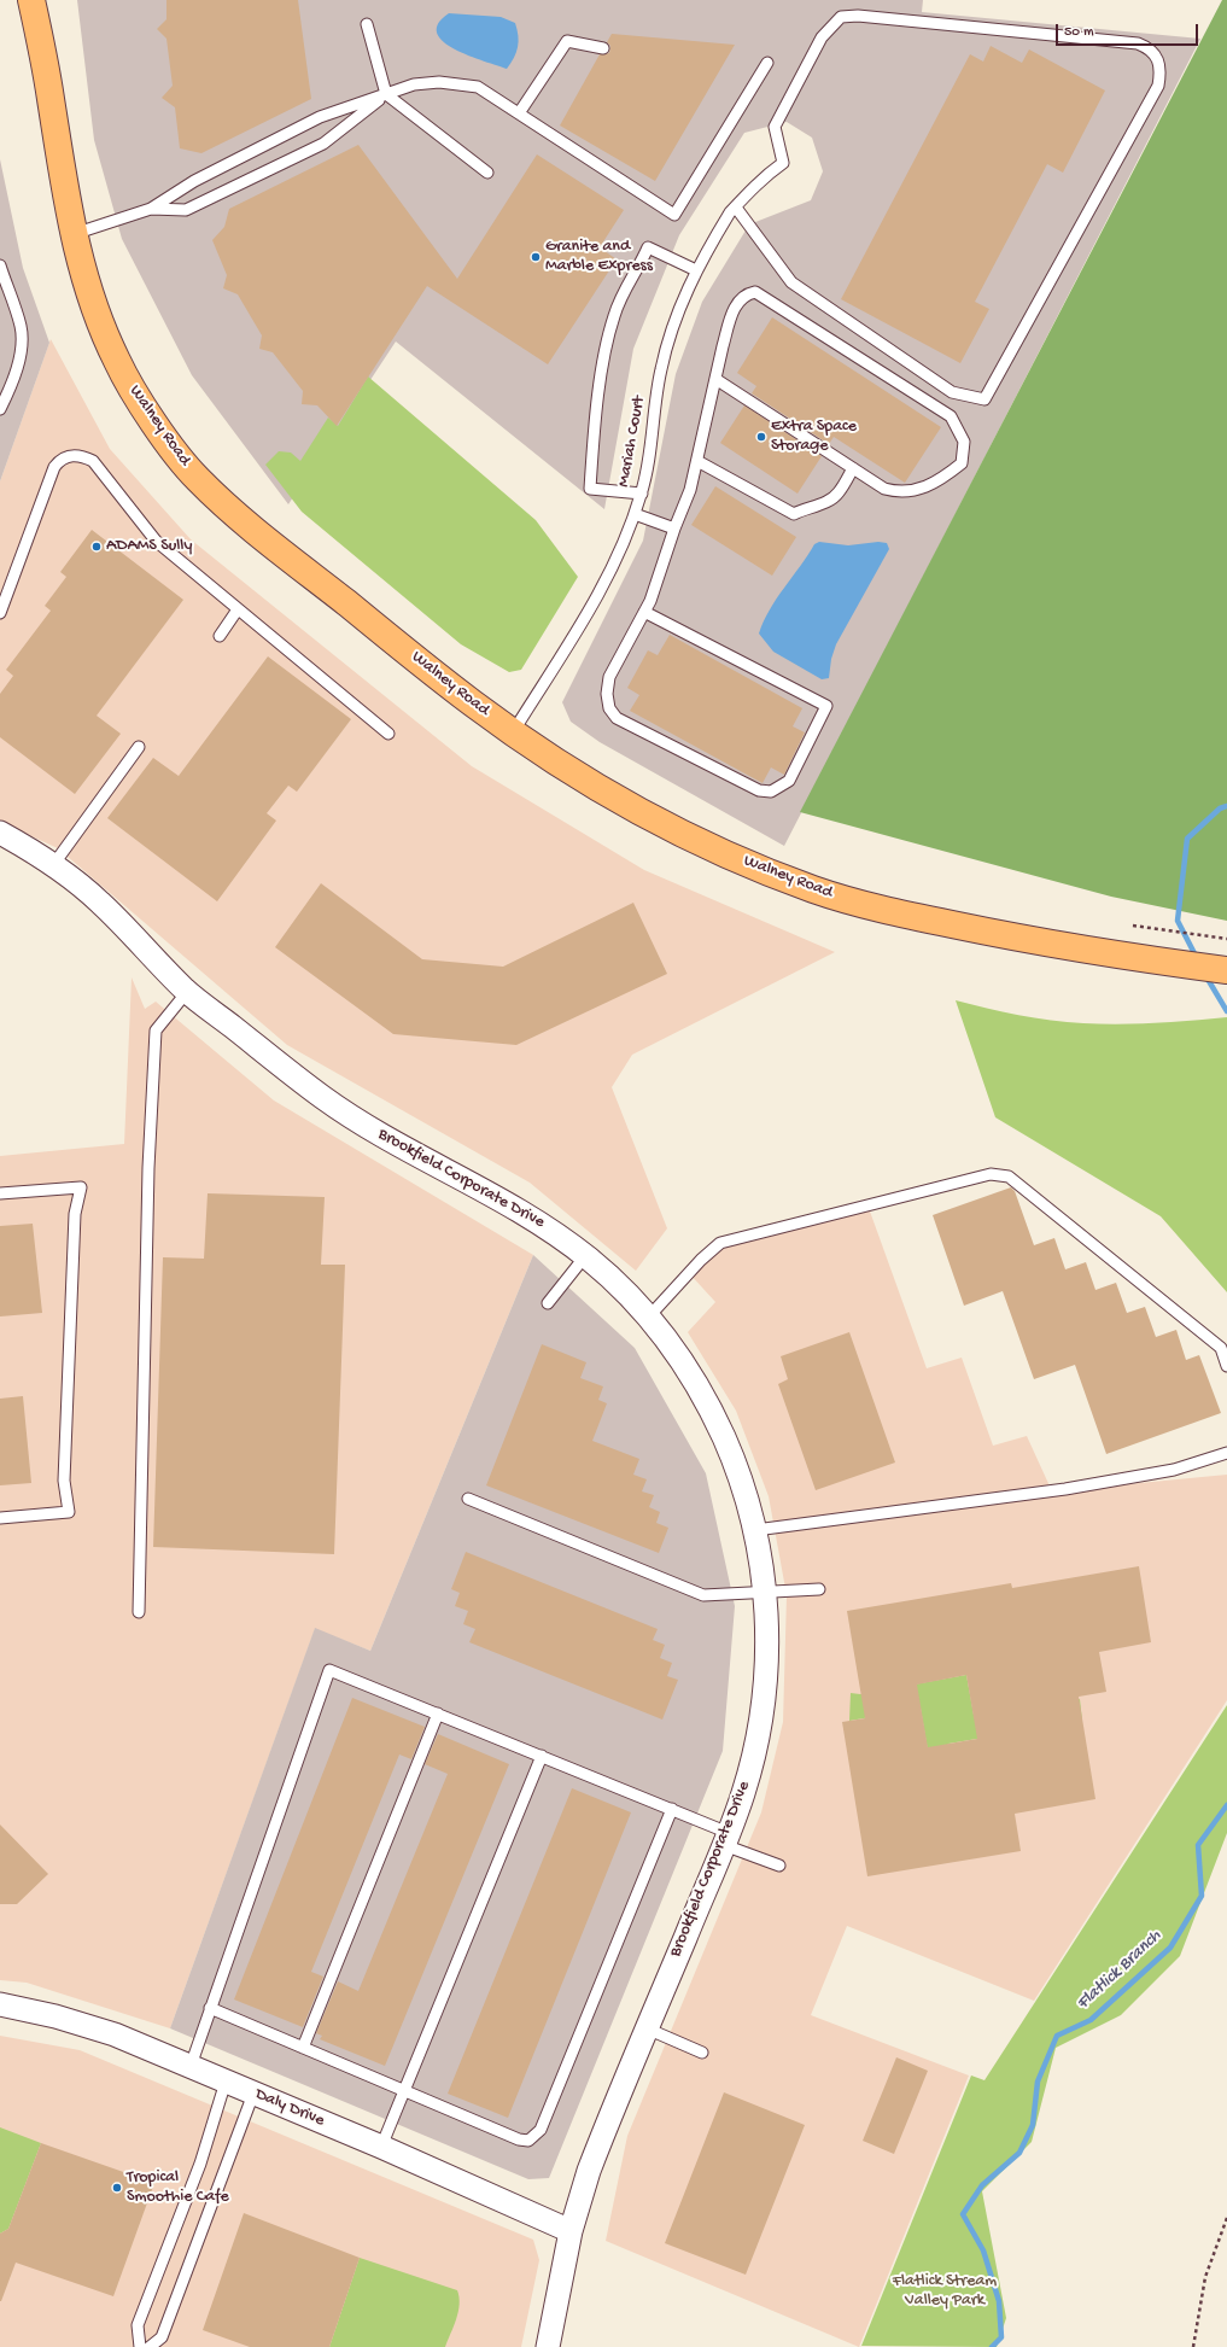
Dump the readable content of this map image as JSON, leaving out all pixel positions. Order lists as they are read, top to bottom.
{
  "streets": {
    "main road": ["Walney Road"],
    "street": ["Brookfield Corporate Drive", "Daly Drive"],
    "lane": ["Mariah Court"]
  },
  "crossings": [
    ["Walney Road", "Mariah Court"],
    ["Brookfield Corporate Drive", "Daly Drive"]
  ],
  "water": ["Flatlick Branch"],
  "parks": ["Flatlick Stream Valley Park"],
  "places": [
    "Granite and Marble Express",
    "Extra Space Storage",
    "ADAMS Sully",
    "Tropical Smoothie Cafe"
  ],
  "scale_bar": "50 m"
}
